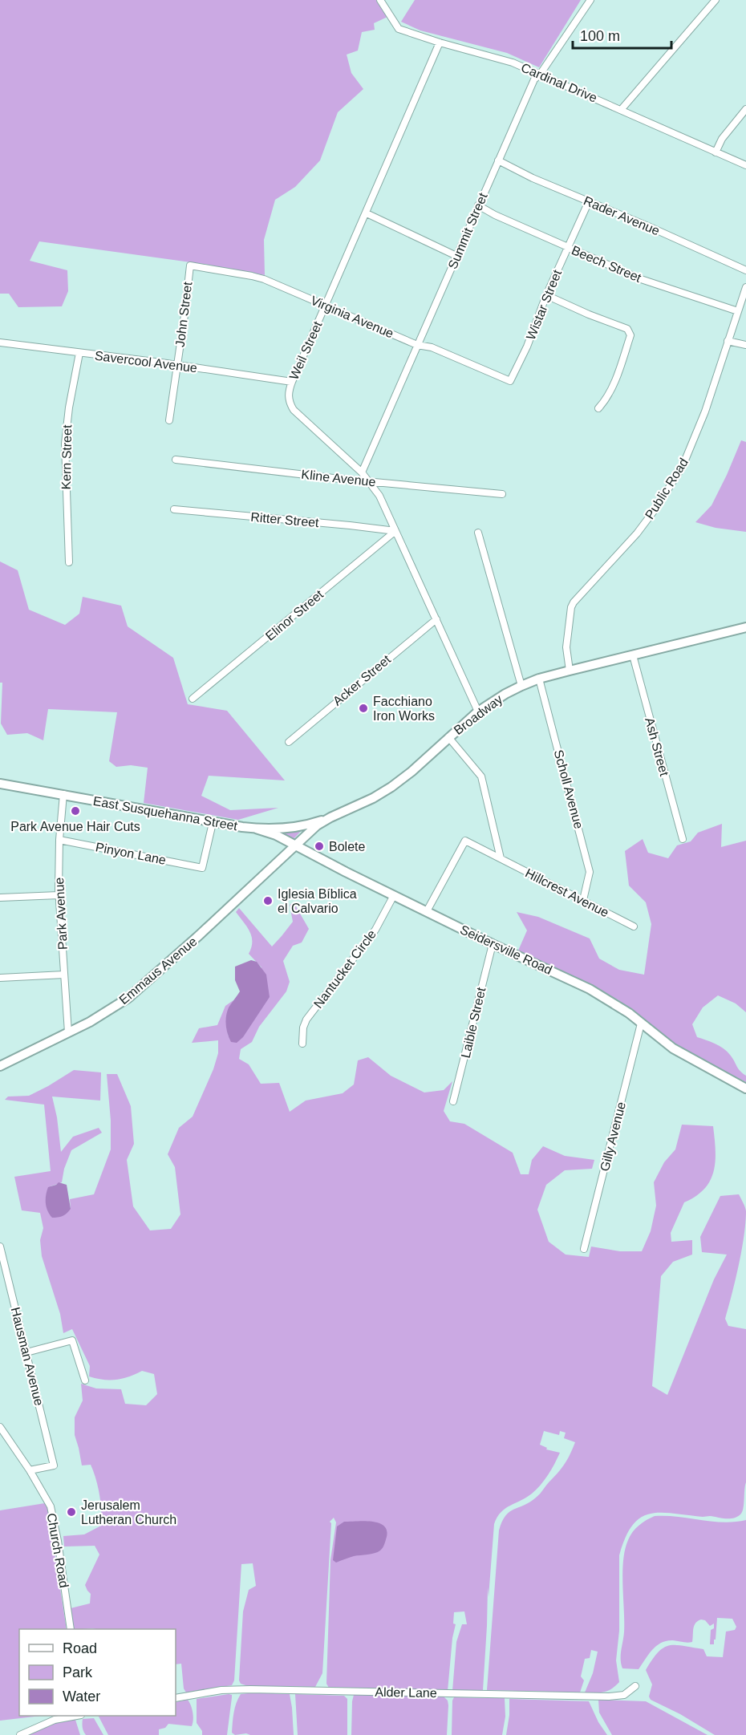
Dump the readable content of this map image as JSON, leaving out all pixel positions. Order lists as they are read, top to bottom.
{
  "streets": {
    "main road": [
      "Broadway",
      "East Susquehanna Street",
      "Seidersville Road",
      "Emmaus Avenue"
    ],
    "street": [
      "Cardinal Drive",
      "Rader Avenue",
      "Summit Street",
      "Beech Street",
      "Wistar Street",
      "John Street",
      "Virginia Avenue",
      "Weil Street",
      "Savercool Avenue",
      "Kern Street",
      "Kline Avenue",
      "Public Road",
      "Ritter Street",
      "Elinor Street",
      "Acker Street",
      "Ash Street",
      "Scholl Avenue",
      "Pinyon Lane",
      "Hillcrest Avenue",
      "Park Avenue",
      "Nantucket Circle",
      "Laible Street",
      "Gilly Avenue",
      "Hausman Avenue",
      "Church Road",
      "Alder Lane"
    ]
  },
  "crossings": [
    ["Cardinal Drive", "Summit Street"],
    ["Cardinal Drive", "Weil Street"],
    ["Rader Avenue", "Summit Street"],
    ["Rader Avenue", "Wistar Street"],
    ["Summit Street", "Beech Street"],
    ["Summit Street", "Virginia Avenue"],
    ["Summit Street", "Weil Street"],
    ["Beech Street", "Wistar Street"],
    ["Beech Street", "Public Road"],
    ["Wistar Street", "Virginia Avenue"],
    ["John Street", "Virginia Avenue"],
    ["John Street", "Savercool Avenue"],
    ["Virginia Avenue", "Weil Street"],
    ["Weil Street", "Savercool Avenue"],
    ["Weil Street", "Kline Avenue"],
    ["Weil Street", "Ritter Street"],
    ["Weil Street", "Elinor Street"],
    ["Weil Street", "Acker Street"],
    ["Weil Street", "Broadway"],
    ["Savercool Avenue", "Kern Street"],
    ["Public Road", "Broadway"],
    ["Ritter Street", "Elinor Street"],
    ["Broadway", "Ash Street"],
    ["Broadway", "Scholl Avenue"],
    ["Broadway", "East Susquehanna Street"],
    ["Broadway", "Seidersville Road"],
    ["Broadway", "Emmaus Avenue"],
    ["Scholl Avenue", "Hillcrest Avenue"],
    ["East Susquehanna Street", "Pinyon Lane"],
    ["East Susquehanna Street", "Park Avenue"],
    ["East Susquehanna Street", "Seidersville Road"],
    ["Pinyon Lane", "Park Avenue"],
    ["Hillcrest Avenue", "Seidersville Road"],
    ["Park Avenue", "Emmaus Avenue"],
    ["Seidersville Road", "Nantucket Circle"],
    ["Seidersville Road", "Emmaus Avenue"],
    ["Seidersville Road", "Laible Street"],
    ["Seidersville Road", "Gilly Avenue"],
    ["Hausman Avenue", "Church Road"]
  ],
  "places": [
    "Facchiano Iron Works",
    "Park Avenue Hair Cuts",
    "Bolete",
    "Iglesia Bíblica el Calvario",
    "Jerusalem Lutheran Church"
  ],
  "legend": ["Road", "Park", "Water"],
  "scale_bar": "100 m"
}
